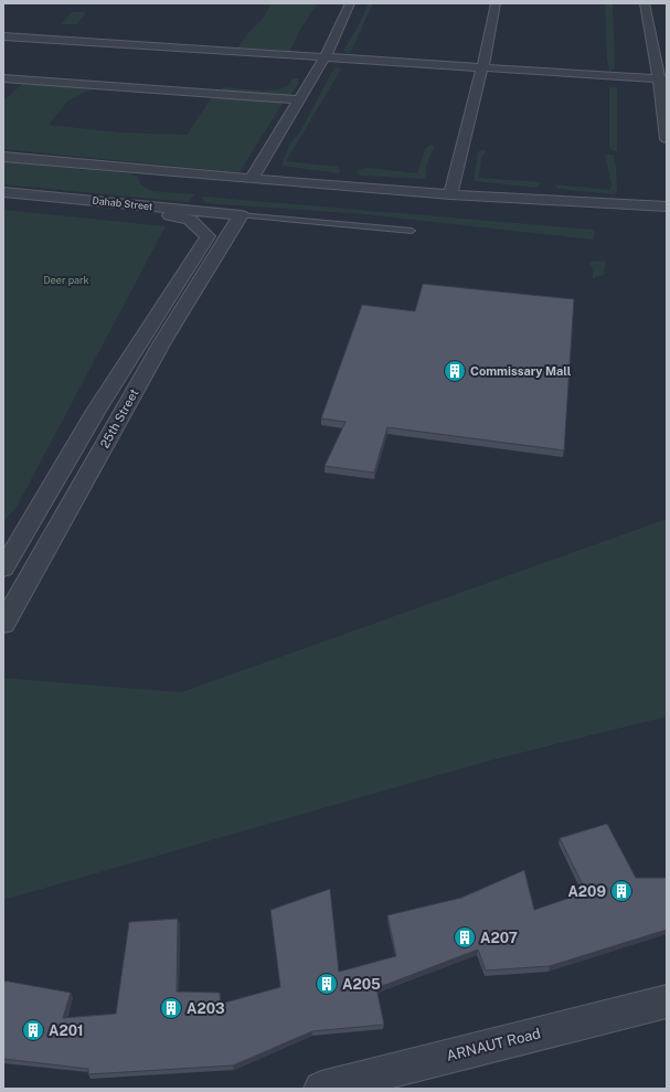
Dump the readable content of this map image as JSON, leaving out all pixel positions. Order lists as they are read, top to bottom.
{
  "streets": {
    "street": ["Dahab Street", "25th Street", "ARNAUT Road"]
  },
  "crossings": [
    ["Dahab Street", "25th Street"]
  ],
  "parks": ["Deer park"],
  "places": {
    "building": [
      "Commissary Mall",
      "A209",
      "A207",
      "A205",
      "A203",
      "A201"
    ]
  }
}
